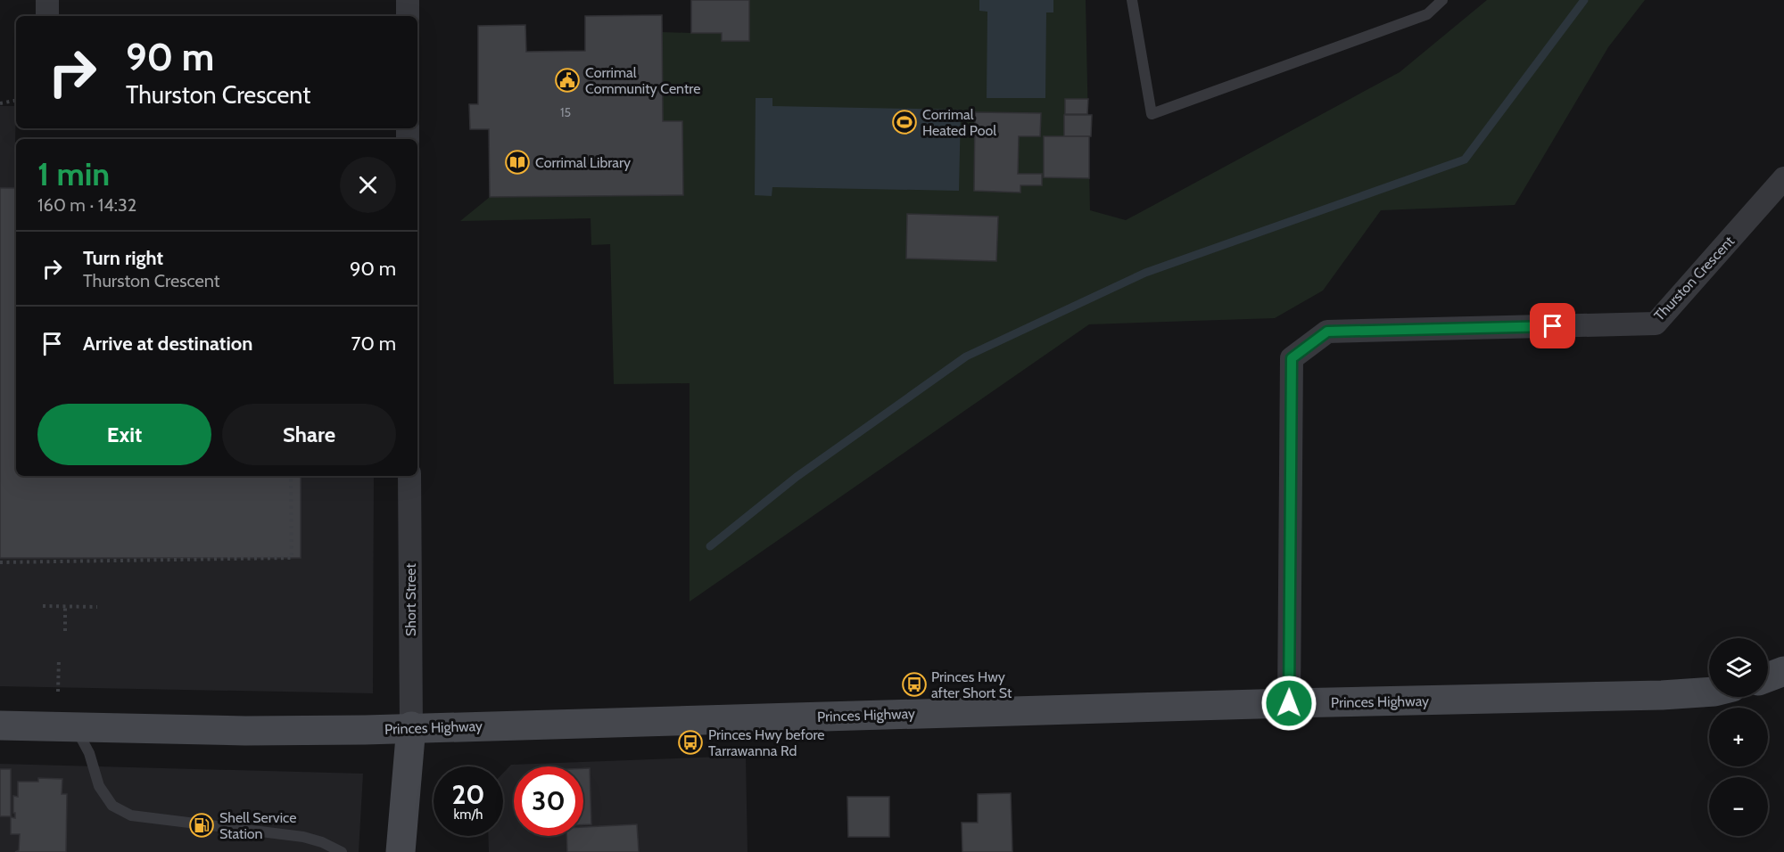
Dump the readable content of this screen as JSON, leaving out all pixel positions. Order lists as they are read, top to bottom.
{
  "streets": {
    "main road": ["Princes Highway"],
    "street": ["Thurston Crescent", "Short Street"]
  },
  "crossings": [
    ["Thurston Crescent", "Princes Highway"],
    ["Short Street", "Princes Highway"]
  ],
  "places": {
    "public building": ["Corrimal Community Centre"],
    "sports": ["Corrimal Heated Pool"],
    "library": ["Corrimal Library"],
    "bus stop": ["Princes Hwy after Short St", "Princes Hwy before Tarrawanna Rd"],
    "fuel station": ["Shell Service Station"]
  },
  "house_numbers": ["15"],
  "page": {
    "turn": ["90 m", "Thurston Crescent"],
    "heading": ["1 min", "160 m · 14:32"],
    "list": [
      {
        "name": "Turn right",
        "note": "Thurston Crescent",
        "value": "90 m"
      },
      {
        "name": "Arrive at destination",
        "value": "70 m"
      }
    ],
    "buttons": ["Exit", "Share"],
    "map_buttons": ["+", "−"],
    "speed": "20 km/h",
    "limit": "30"
  }
}
